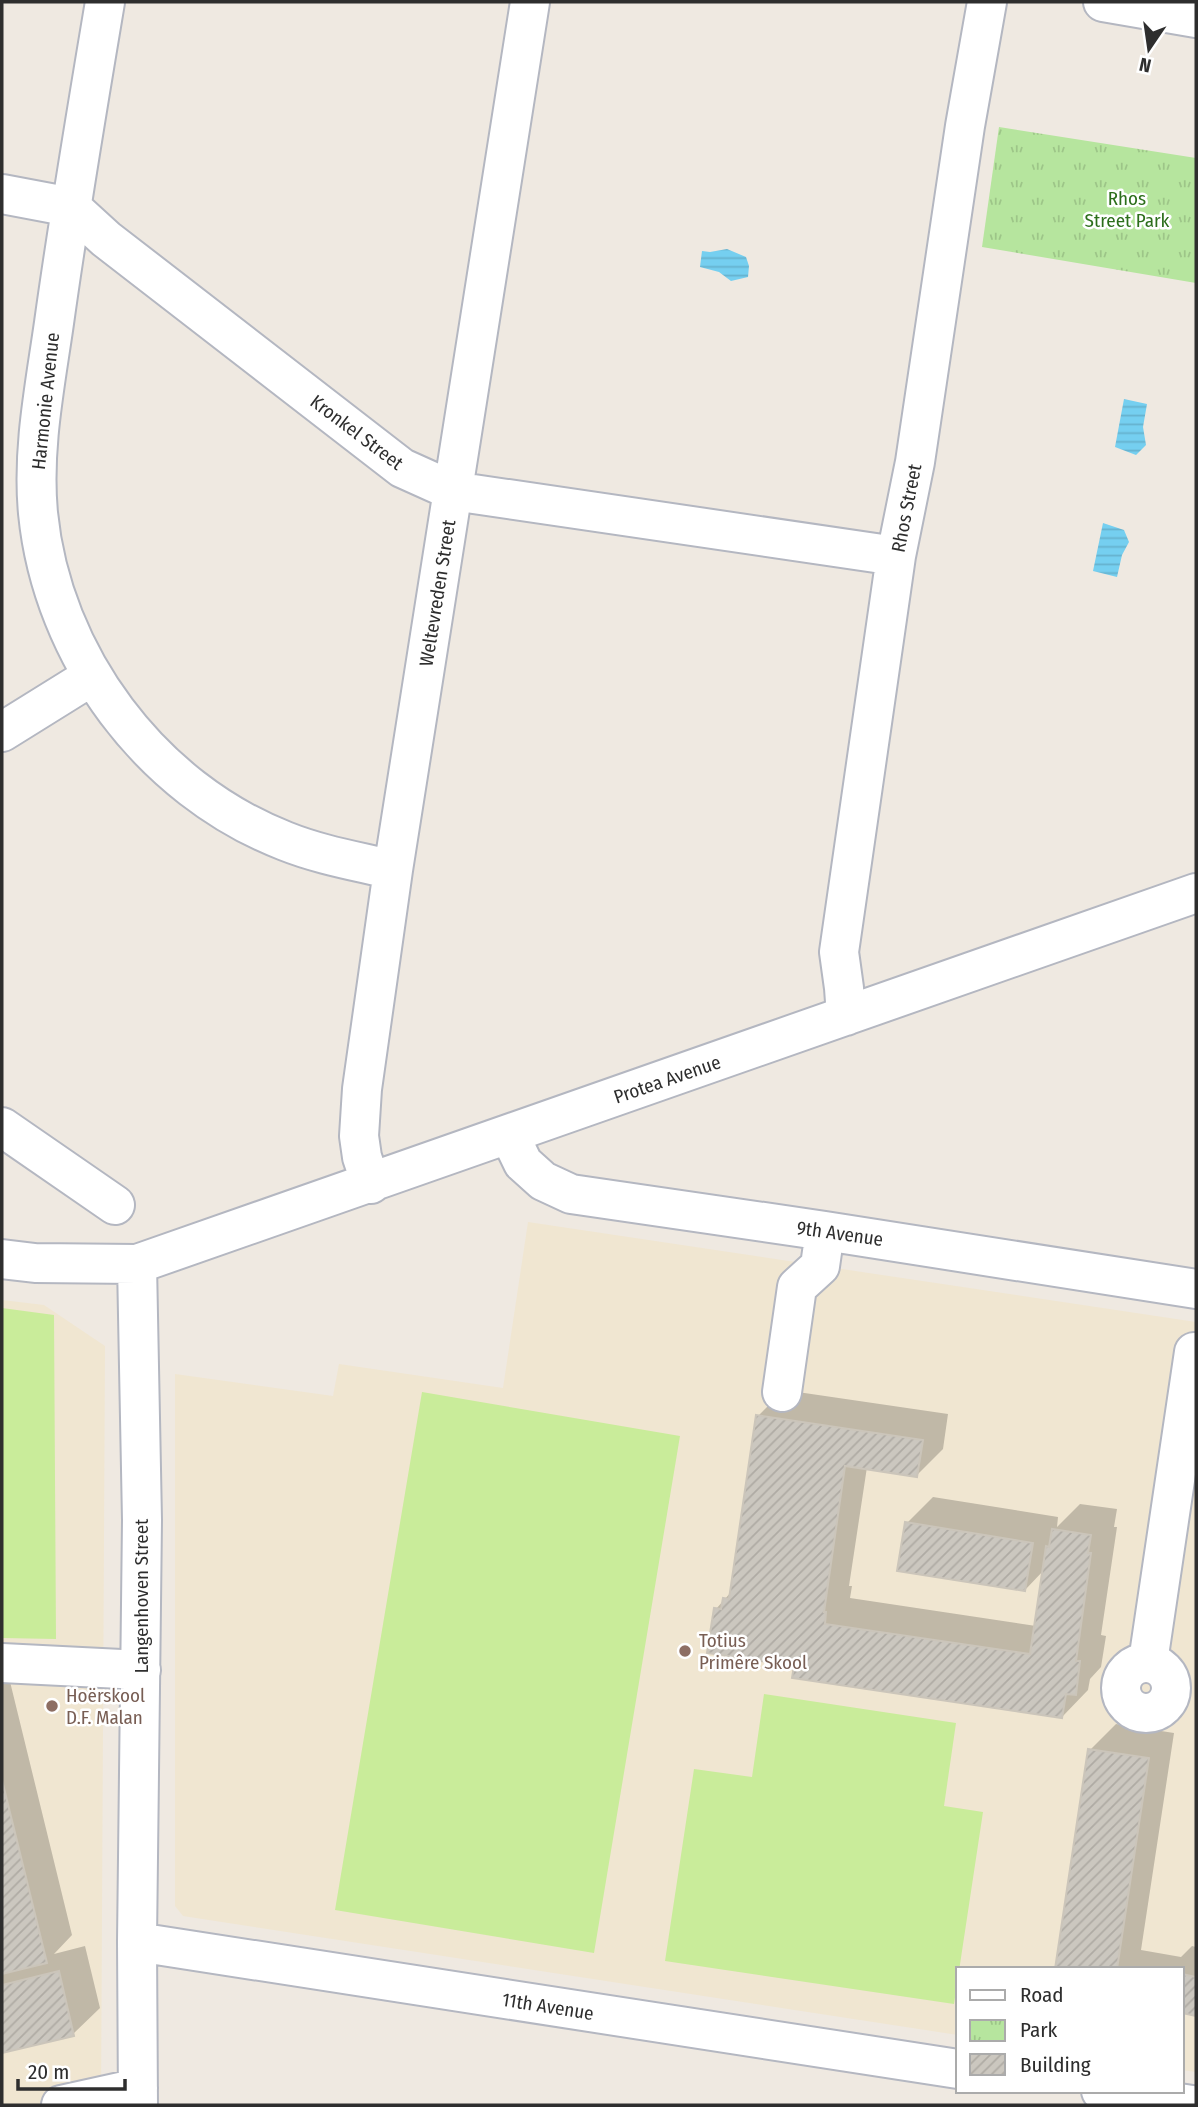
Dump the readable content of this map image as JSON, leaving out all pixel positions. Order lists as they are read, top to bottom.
{
  "streets": {
    "street": [
      "Harmonie Avenue",
      "Kronkel Street",
      "Rhos Street",
      "Weltevreden Street",
      "Protea Avenue",
      "9th Avenue",
      "Langenhoven Street",
      "11th Avenue"
    ]
  },
  "crossings": [
    ["Harmonie Avenue", "Kronkel Street"],
    ["Harmonie Avenue", "Weltevreden Street"],
    ["Kronkel Street", "Rhos Street"],
    ["Kronkel Street", "Weltevreden Street"],
    ["Rhos Street", "Protea Avenue"],
    ["Weltevreden Street", "Protea Avenue"],
    ["Protea Avenue", "9th Avenue"],
    ["Protea Avenue", "Langenhoven Street"],
    ["Langenhoven Street", "11th Avenue"]
  ],
  "parks": ["Rhos Street Park"],
  "places": ["Totius Primêre Skool", "Hoërskool D.F. Malan"],
  "legend": ["Road", "Park", "Building"],
  "scale_bar": "20 m",
  "north": "bottom"
}
